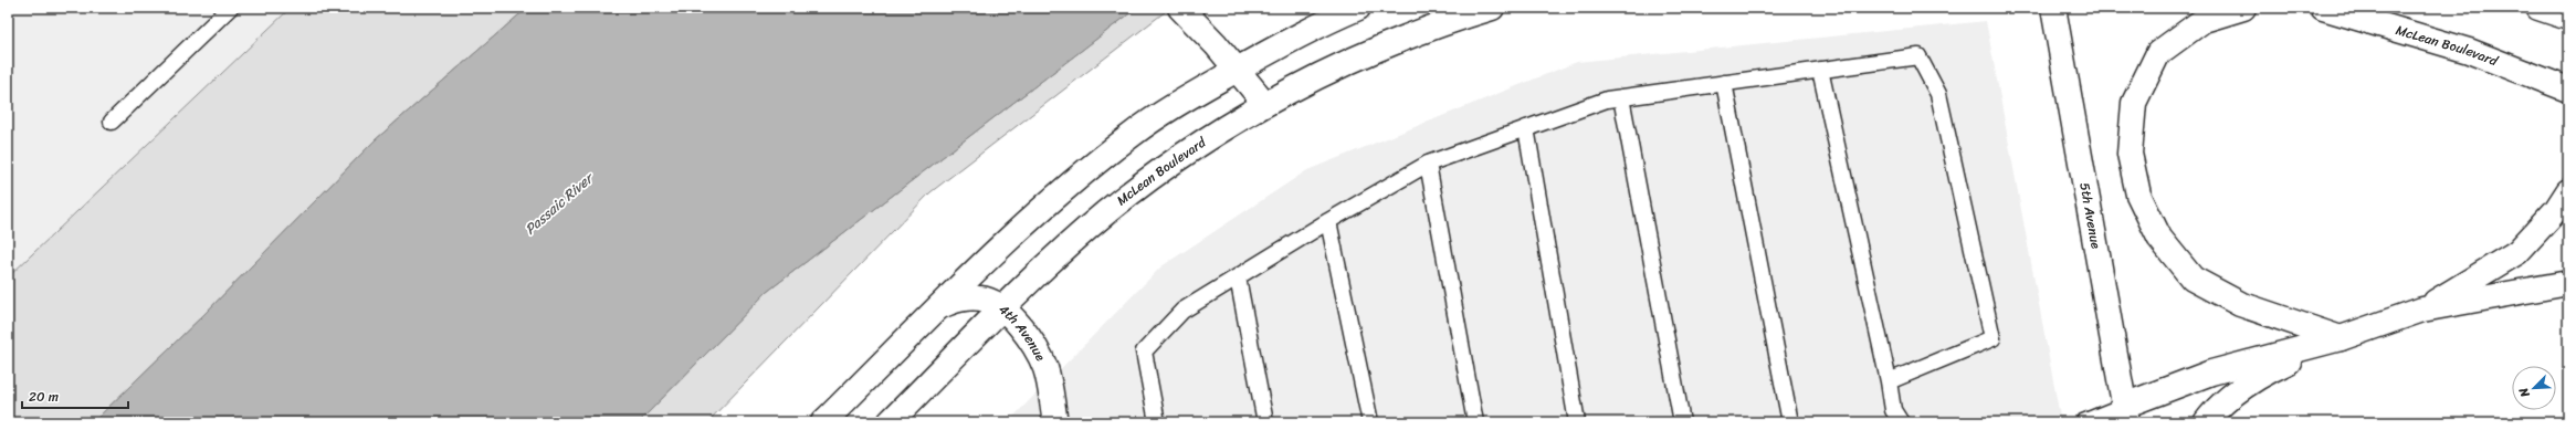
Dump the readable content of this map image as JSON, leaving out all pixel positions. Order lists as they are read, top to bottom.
{
  "streets": {
    "main road": ["McLean Boulevard", "5th Avenue", "4th Avenue"]
  },
  "crossings": [
    ["McLean Boulevard", "4th Avenue"]
  ],
  "water": ["Passaic River"],
  "scale_bar": "20 m",
  "north": "bottom left"
}
